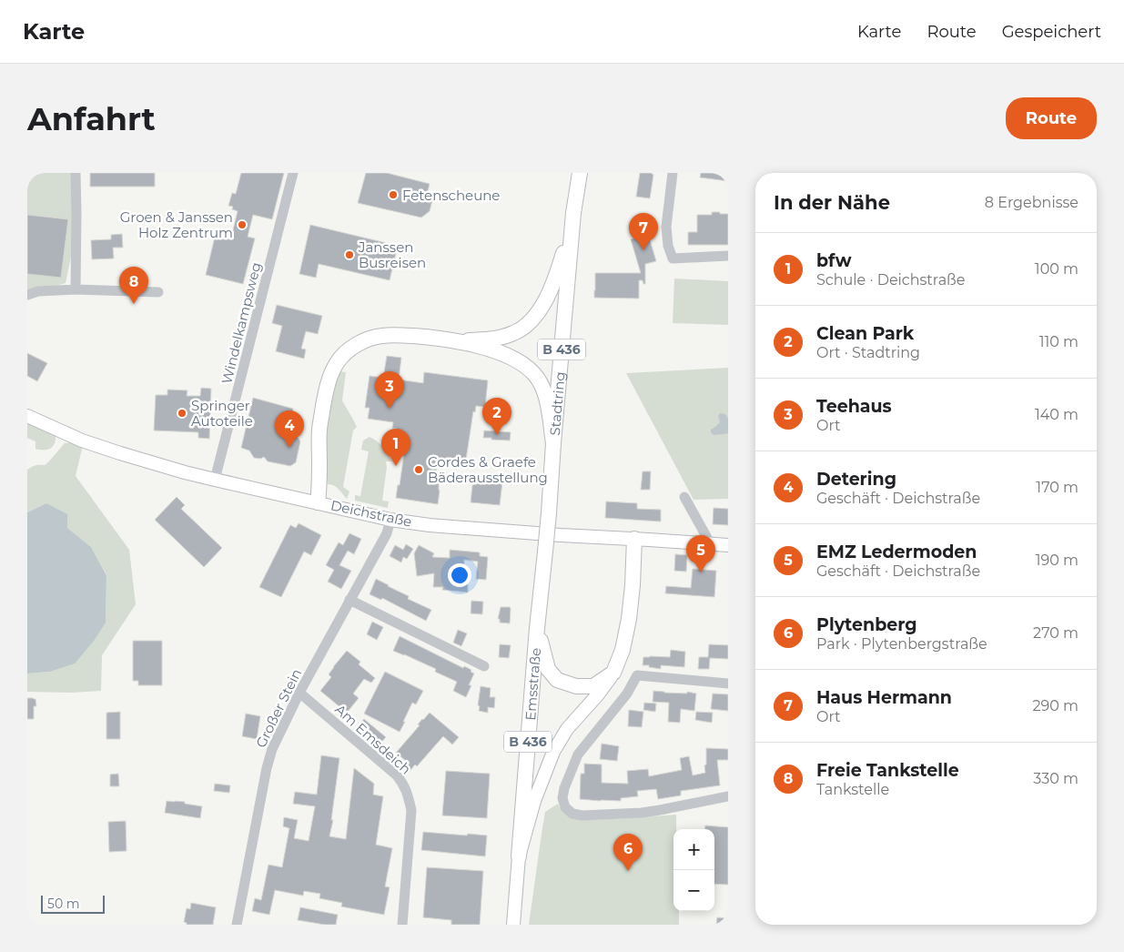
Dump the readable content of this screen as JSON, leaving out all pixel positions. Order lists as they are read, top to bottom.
{
  "streets": {
    "highway": ["B 436", "Stadtring", "Emsstraße"],
    "main road": ["Deichstraße"],
    "street": ["Windelkampsweg", "Großer Stein", "Am Emsdeich"]
  },
  "crossings": [
    ["Windelkampsweg", "Deichstraße"],
    ["Stadtring", "Emsstraße"],
    ["Deichstraße", "Großer Stein"],
    ["Großer Stein", "Am Emsdeich"]
  ],
  "places": [
    "Fetenscheune",
    "Groen & Janssen Holz Zentrum",
    "Janssen Busreisen",
    "Springer Autoteile",
    "Cordes & Graefe Bäderausstellung"
  ],
  "scale_bar": "50 m",
  "page": {
    "header": "Karte",
    "nav": ["Karte", "Route", "Gespeichert"],
    "buttons": "Route",
    "title": "Anfahrt",
    "heading": ["In der Nähe", "8 Ergebnisse"],
    "pins": [
      "7",
      "8",
      "3",
      "2",
      "4",
      "1",
      "5",
      "6"
    ],
    "list": [
      {
        "mark": "1",
        "name": "bfw",
        "note": "Schule · Deichstraße",
        "value": "100 m"
      },
      {
        "mark": "2",
        "name": "Clean Park",
        "note": "Ort · Stadtring",
        "value": "110 m"
      },
      {
        "mark": "3",
        "name": "Teehaus",
        "note": "Ort",
        "value": "140 m"
      },
      {
        "mark": "4",
        "name": "Detering",
        "note": "Geschäft · Deichstraße",
        "value": "170 m"
      },
      {
        "mark": "5",
        "name": "EMZ Ledermoden",
        "note": "Geschäft · Deichstraße",
        "value": "190 m"
      },
      {
        "mark": "6",
        "name": "Plytenberg",
        "note": "Park · Plytenbergstraße",
        "value": "270 m"
      },
      {
        "mark": "7",
        "name": "Haus Hermann",
        "note": "Ort",
        "value": "290 m"
      },
      {
        "mark": "8",
        "name": "Freie Tankstelle",
        "note": "Tankstelle",
        "value": "330 m"
      }
    ],
    "map_buttons": ["+", "−"],
    "scale": "50 m"
  }
}
